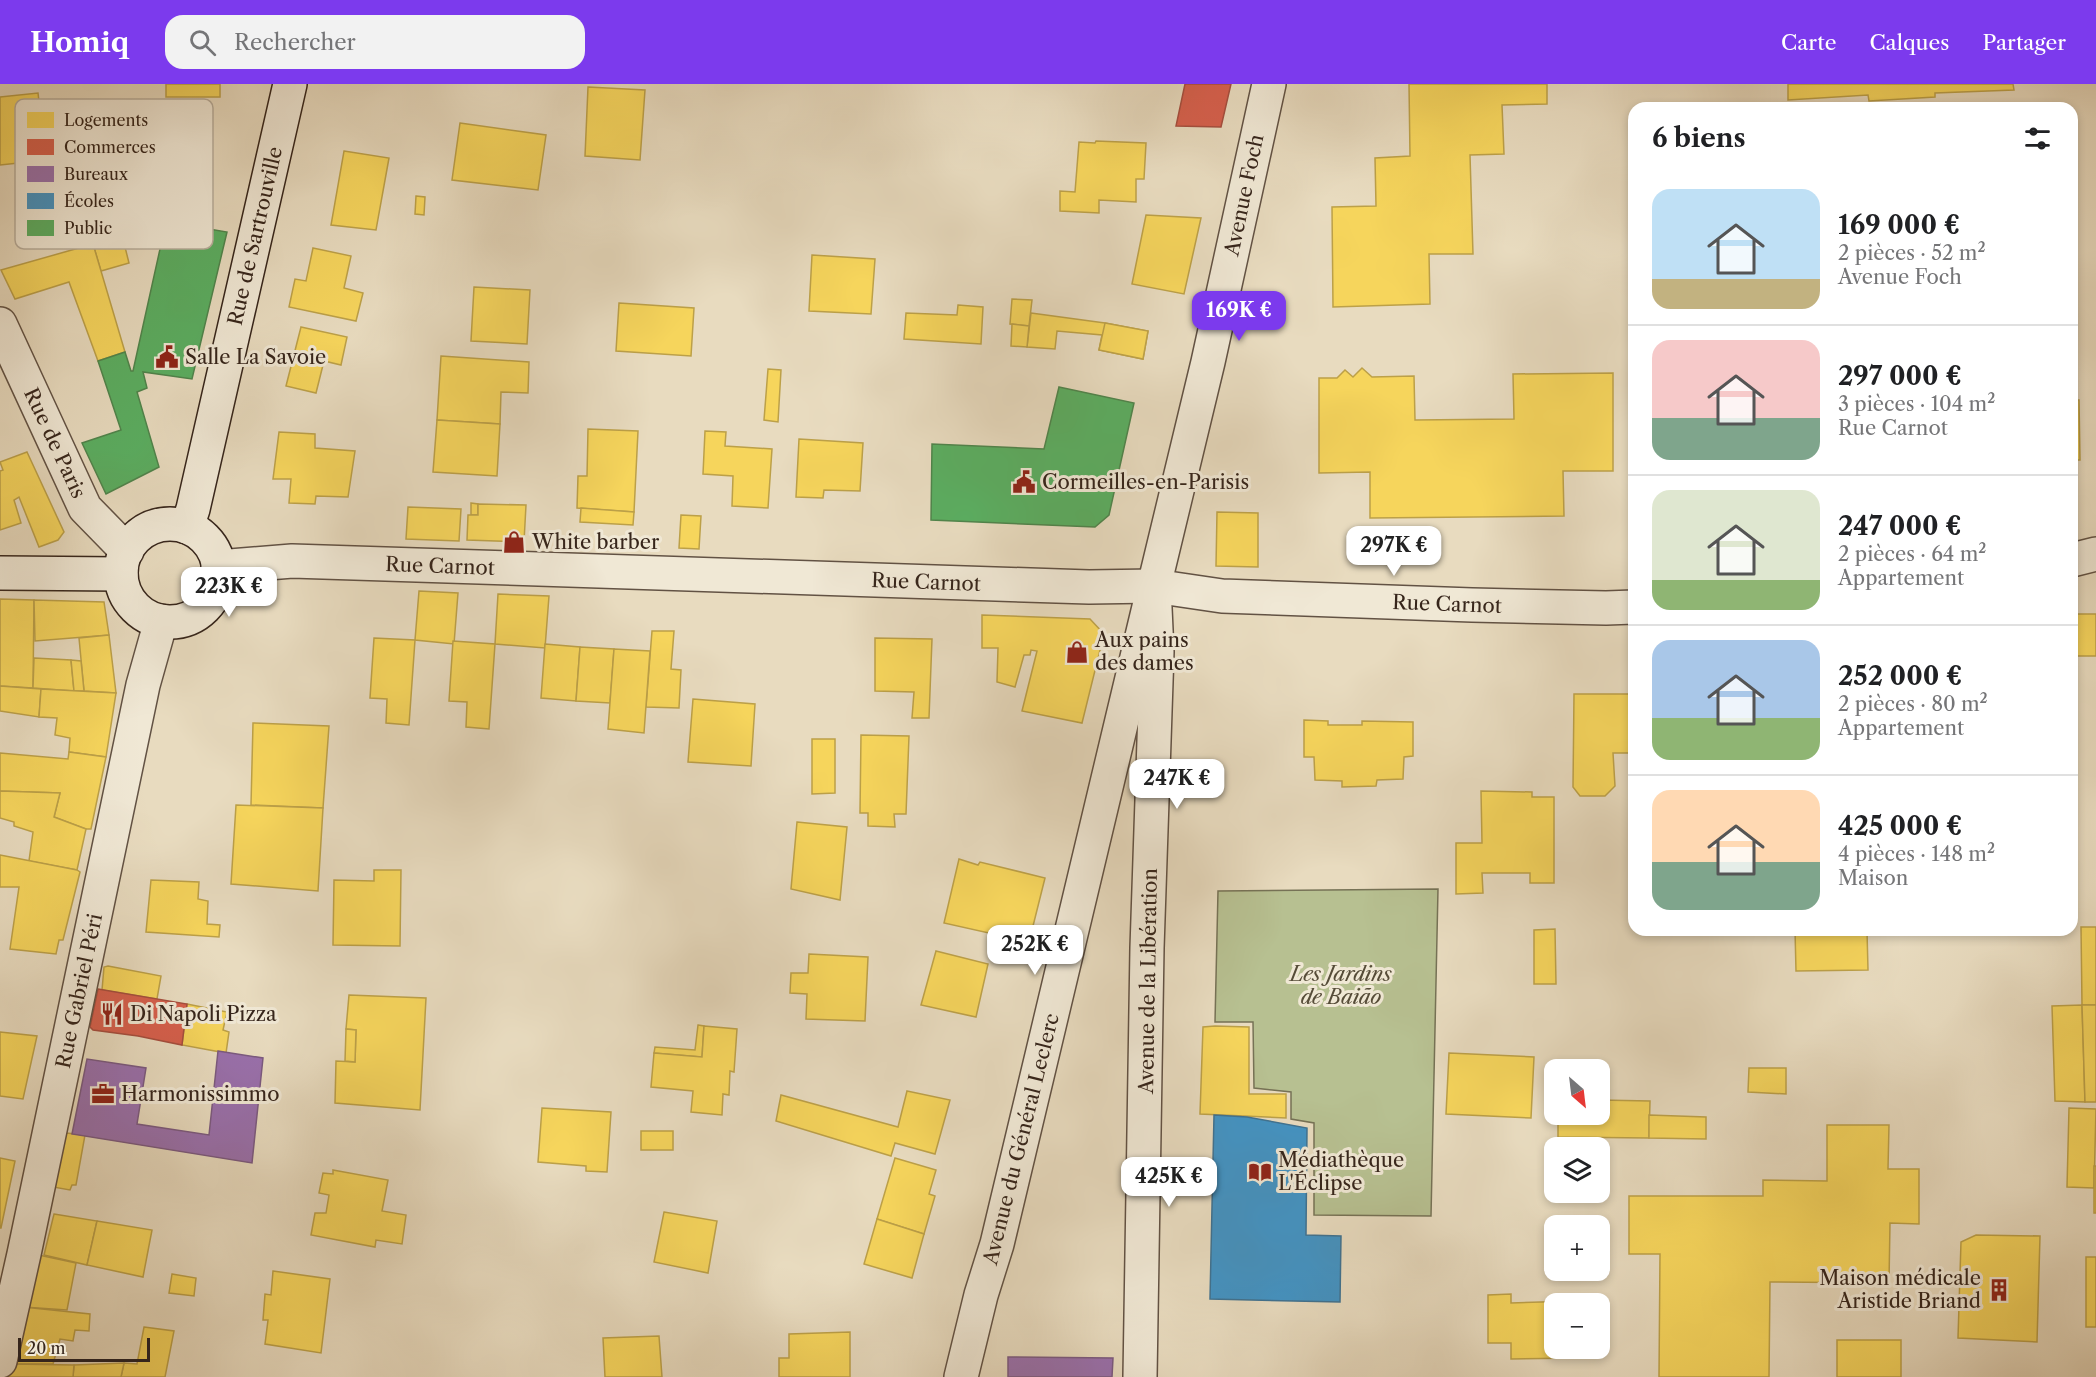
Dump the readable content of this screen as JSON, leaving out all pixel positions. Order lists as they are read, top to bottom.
{
  "streets": {
    "street": [
      "Avenue Foch",
      "Rue de Sartrouville",
      "Rue de Paris",
      "Rue Carnot",
      "Avenue de la Libération",
      "Rue Gabriel Péri",
      "Avenue du Général Leclerc"
    ]
  },
  "crossings": [
    ["Avenue Foch", "Rue Carnot"],
    ["Avenue Foch", "Avenue de la Libération"],
    ["Avenue Foch", "Avenue du Général Leclerc"],
    ["Rue de Sartrouville", "Rue de Paris"],
    ["Rue de Sartrouville", "Rue Carnot"],
    ["Rue de Sartrouville", "Rue Gabriel Péri"],
    ["Rue de Paris", "Rue Carnot"],
    ["Rue de Paris", "Rue Gabriel Péri"],
    ["Rue Carnot", "Avenue de la Libération"],
    ["Rue Carnot", "Rue Gabriel Péri"],
    ["Rue Carnot", "Avenue du Général Leclerc"],
    ["Avenue de la Libération", "Avenue du Général Leclerc"]
  ],
  "parks": ["Les Jardins de Baião"],
  "places": {
    "public building": ["Salle La Savoie", "Cormeilles-en-Parisis"],
    "shop": ["White barber", "Aux pains des dames"],
    "restaurant": ["Di Napoli Pizza"],
    "office": ["Harmonissimmo"],
    "library": ["Médiathèque L'Éclipse"],
    "building": ["Maison médicale Aristide Briand"]
  },
  "legend": [
    "Logements",
    "Commerces",
    "Bureaux",
    "Écoles",
    "Public"
  ],
  "scale_bar": "20 m",
  "north": "bottom right",
  "page": {
    "header": "Homiq",
    "search": "Rechercher",
    "nav": ["Carte", "Calques", "Partager"],
    "heading": "6 biens",
    "list": [
      {
        "name": "169 000 €",
        "note": "2 pièces · 52 m² · Avenue Foch"
      },
      {
        "name": "297 000 €",
        "note": "3 pièces · 104 m² · Rue Carnot"
      },
      {
        "name": "247 000 €",
        "note": "2 pièces · 64 m² · Appartement"
      },
      {
        "name": "252 000 €",
        "note": "2 pièces · 80 m² · Appartement"
      },
      {
        "name": "425 000 €",
        "note": "4 pièces · 148 m² · Maison"
      }
    ],
    "price": [
      "169K €",
      "297K €",
      "223K €",
      "247K €",
      "252K €",
      "425K €"
    ],
    "map_buttons": ["+", "−"],
    "scale": "20 m"
  }
}
